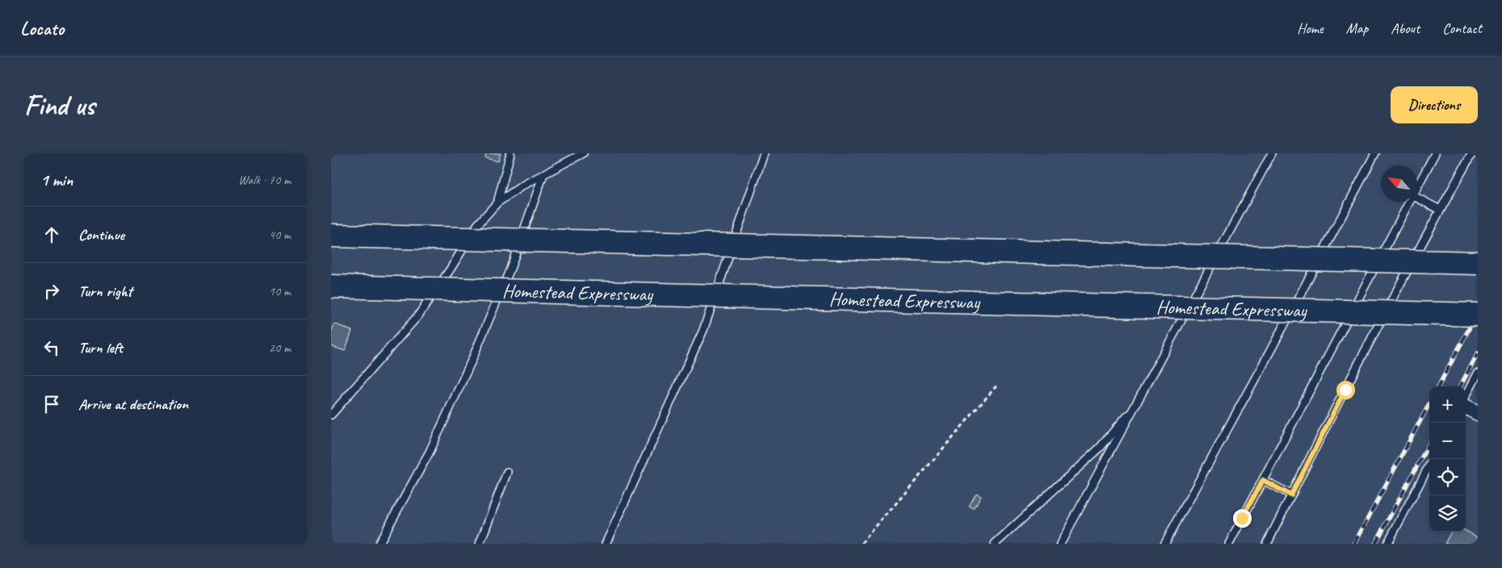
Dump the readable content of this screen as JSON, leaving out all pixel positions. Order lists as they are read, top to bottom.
{
  "streets": {
    "highway": ["Homestead Expressway"]
  },
  "north": "top left",
  "page": {
    "header": "Locato",
    "nav": [
      "Home",
      "Map",
      "About",
      "Contact"
    ],
    "buttons": "Directions",
    "title": "Find us",
    "heading": ["1 min", "Walk · 70 m"],
    "list": [
      ["Continue", "40 m"],
      ["Turn right", "10 m"],
      ["Turn left", "20 m"],
      "Arrive at destination"
    ],
    "map_buttons": ["+", "−"]
  }
}
